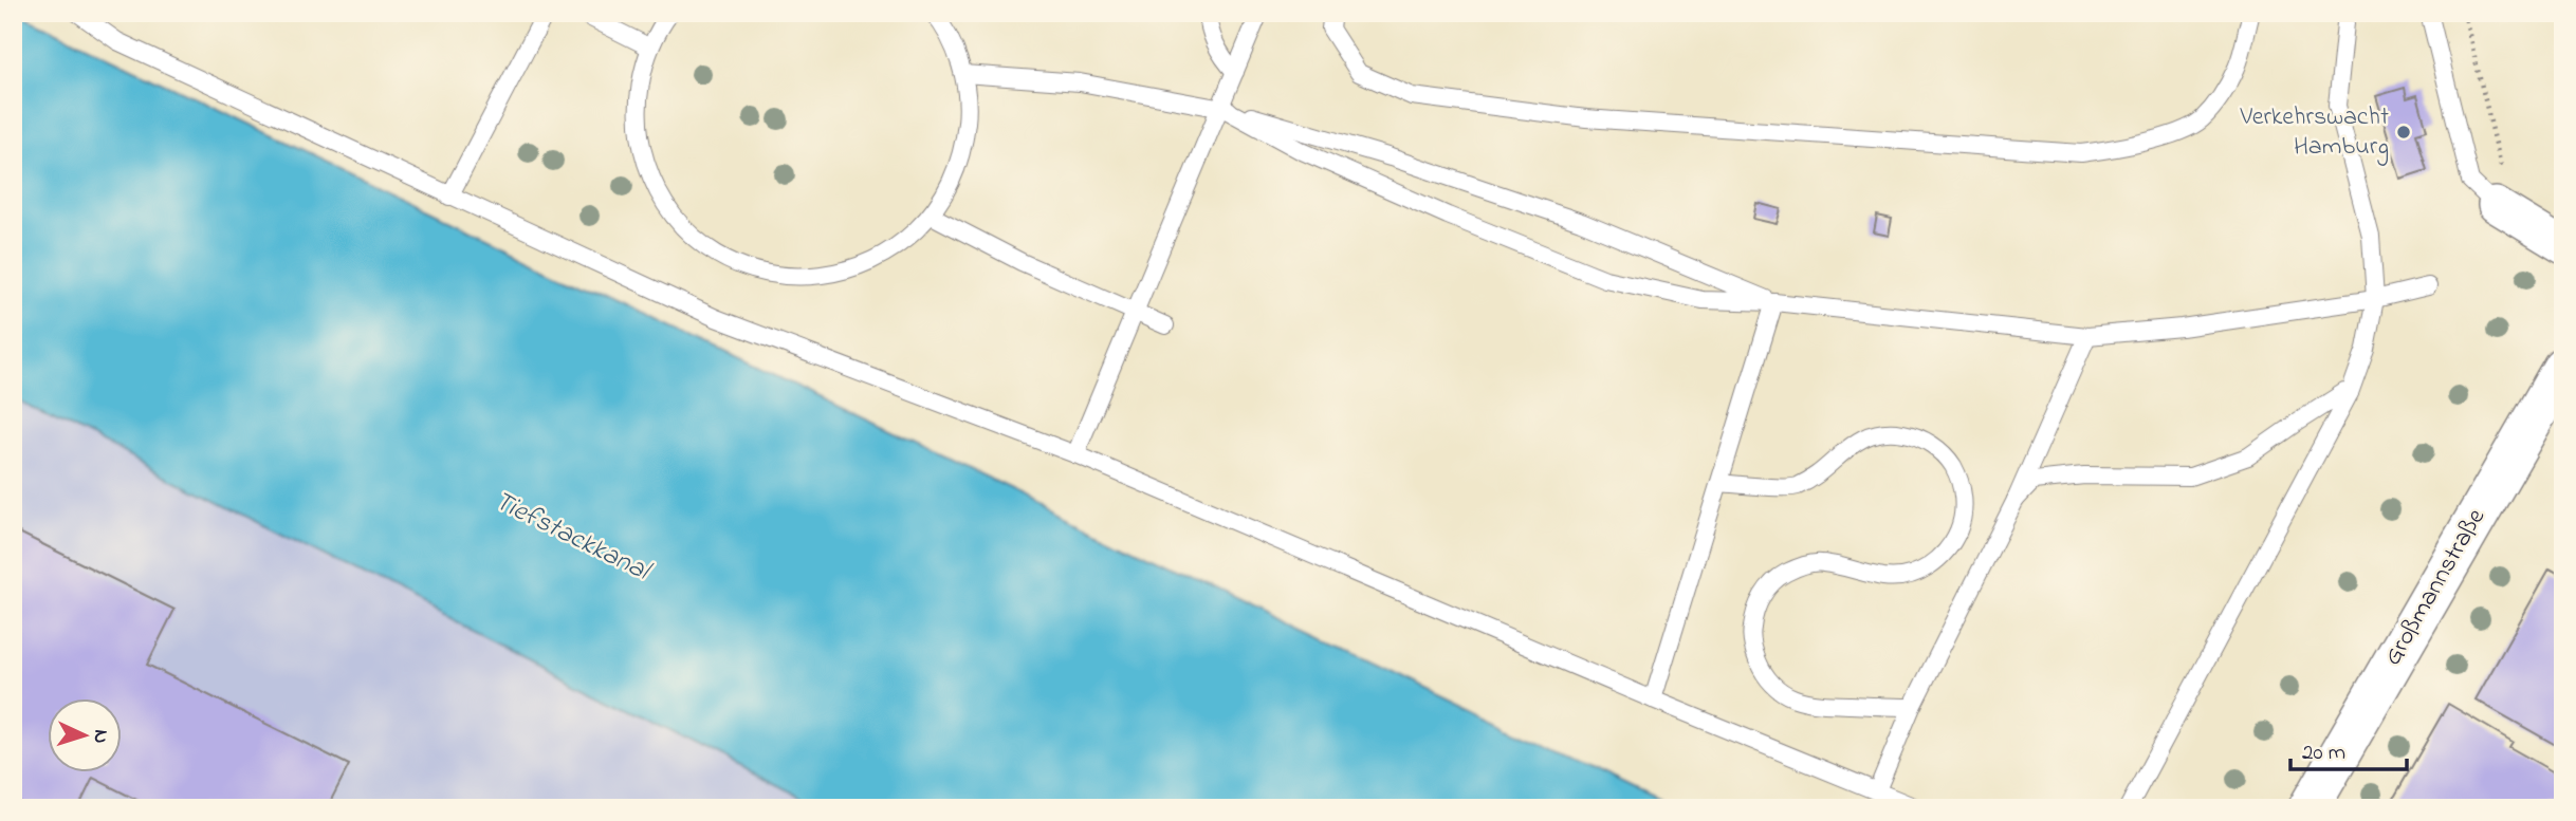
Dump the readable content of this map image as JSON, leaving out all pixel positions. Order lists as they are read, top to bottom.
{
  "streets": {
    "main road": ["Großmannstraße"]
  },
  "water": ["Tiefstackkanal"],
  "places": ["Verkehrswacht Hamburg"],
  "scale_bar": "20 m",
  "north": "right"
}
